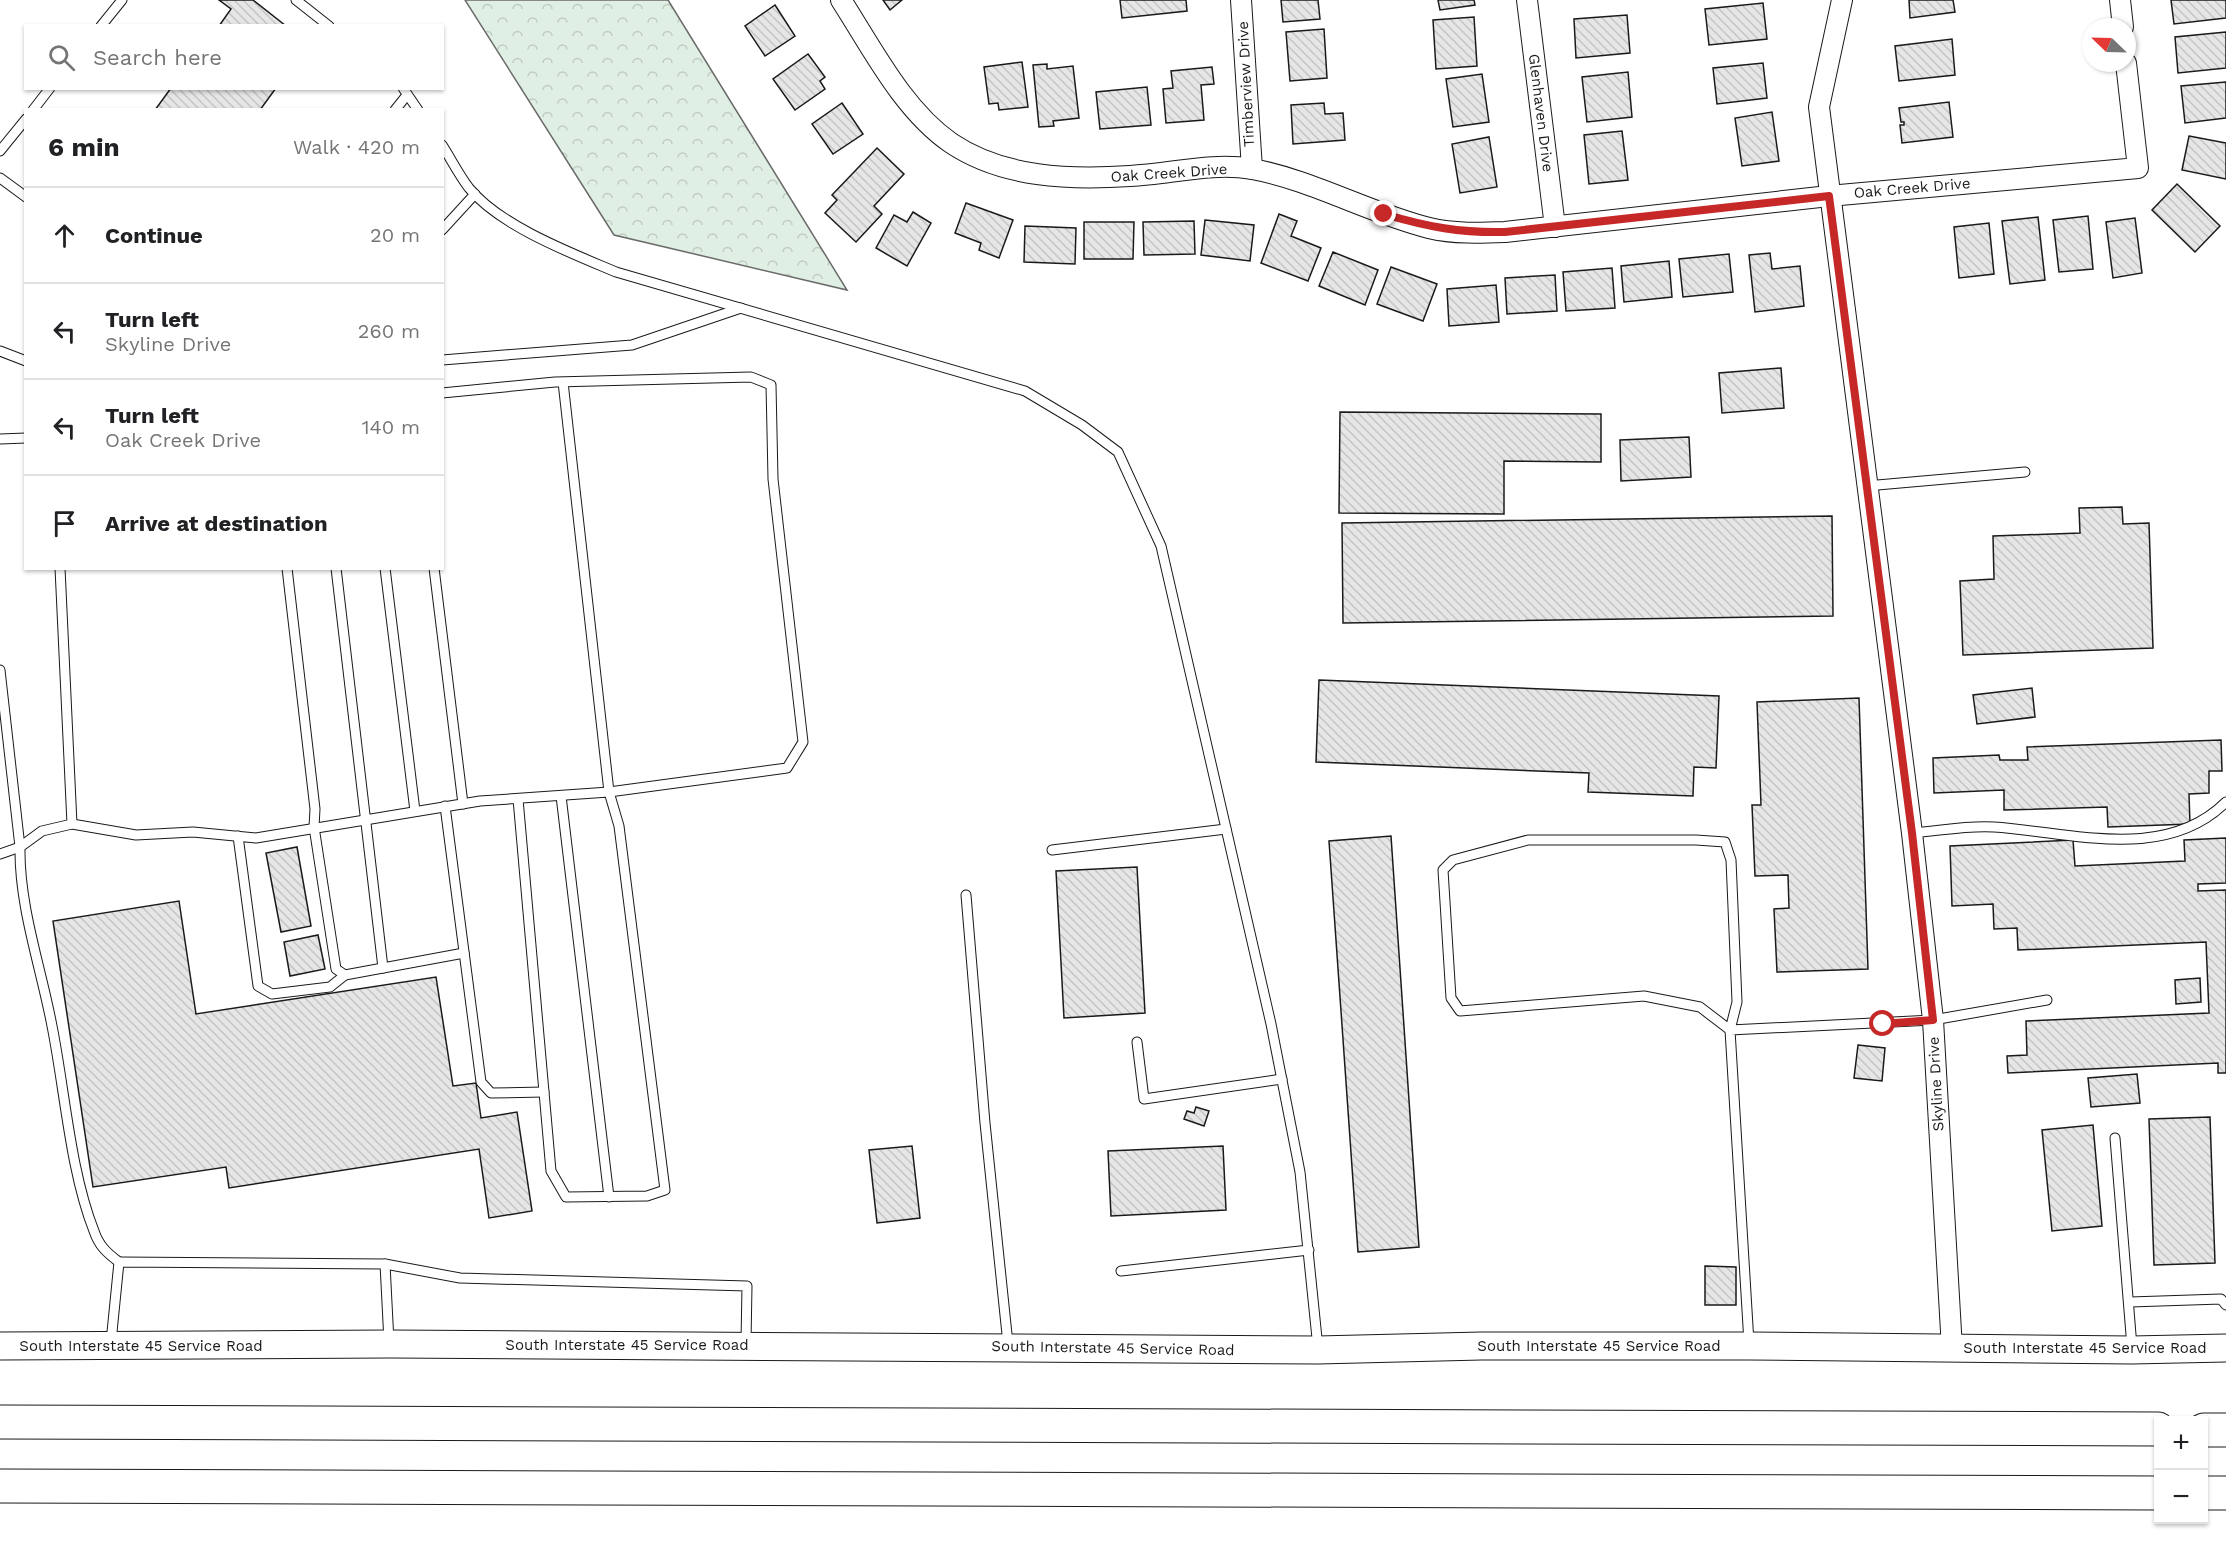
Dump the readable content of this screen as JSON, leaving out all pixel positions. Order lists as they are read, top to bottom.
{
  "streets": {
    "main road": ["South Interstate 45 Service Road"],
    "street": [
      "Timberview Drive",
      "Glenhaven Drive",
      "Oak Creek Drive",
      "Skyline Drive"
    ]
  },
  "crossings": [
    ["Timberview Drive", "Oak Creek Drive"],
    ["Glenhaven Drive", "Oak Creek Drive"],
    ["Oak Creek Drive", "Skyline Drive"],
    ["Skyline Drive", "South Interstate 45 Service Road"]
  ],
  "north": "top left",
  "page": {
    "search": "Search here",
    "heading": ["6 min", "Walk · 420 m"],
    "list": [
      ["Continue", "20 m"],
      ["Turn left", "Skyline Drive", "260 m"],
      ["Turn left", "Oak Creek Drive", "140 m"],
      "Arrive at destination"
    ],
    "map_buttons": ["+", "−"]
  }
}
